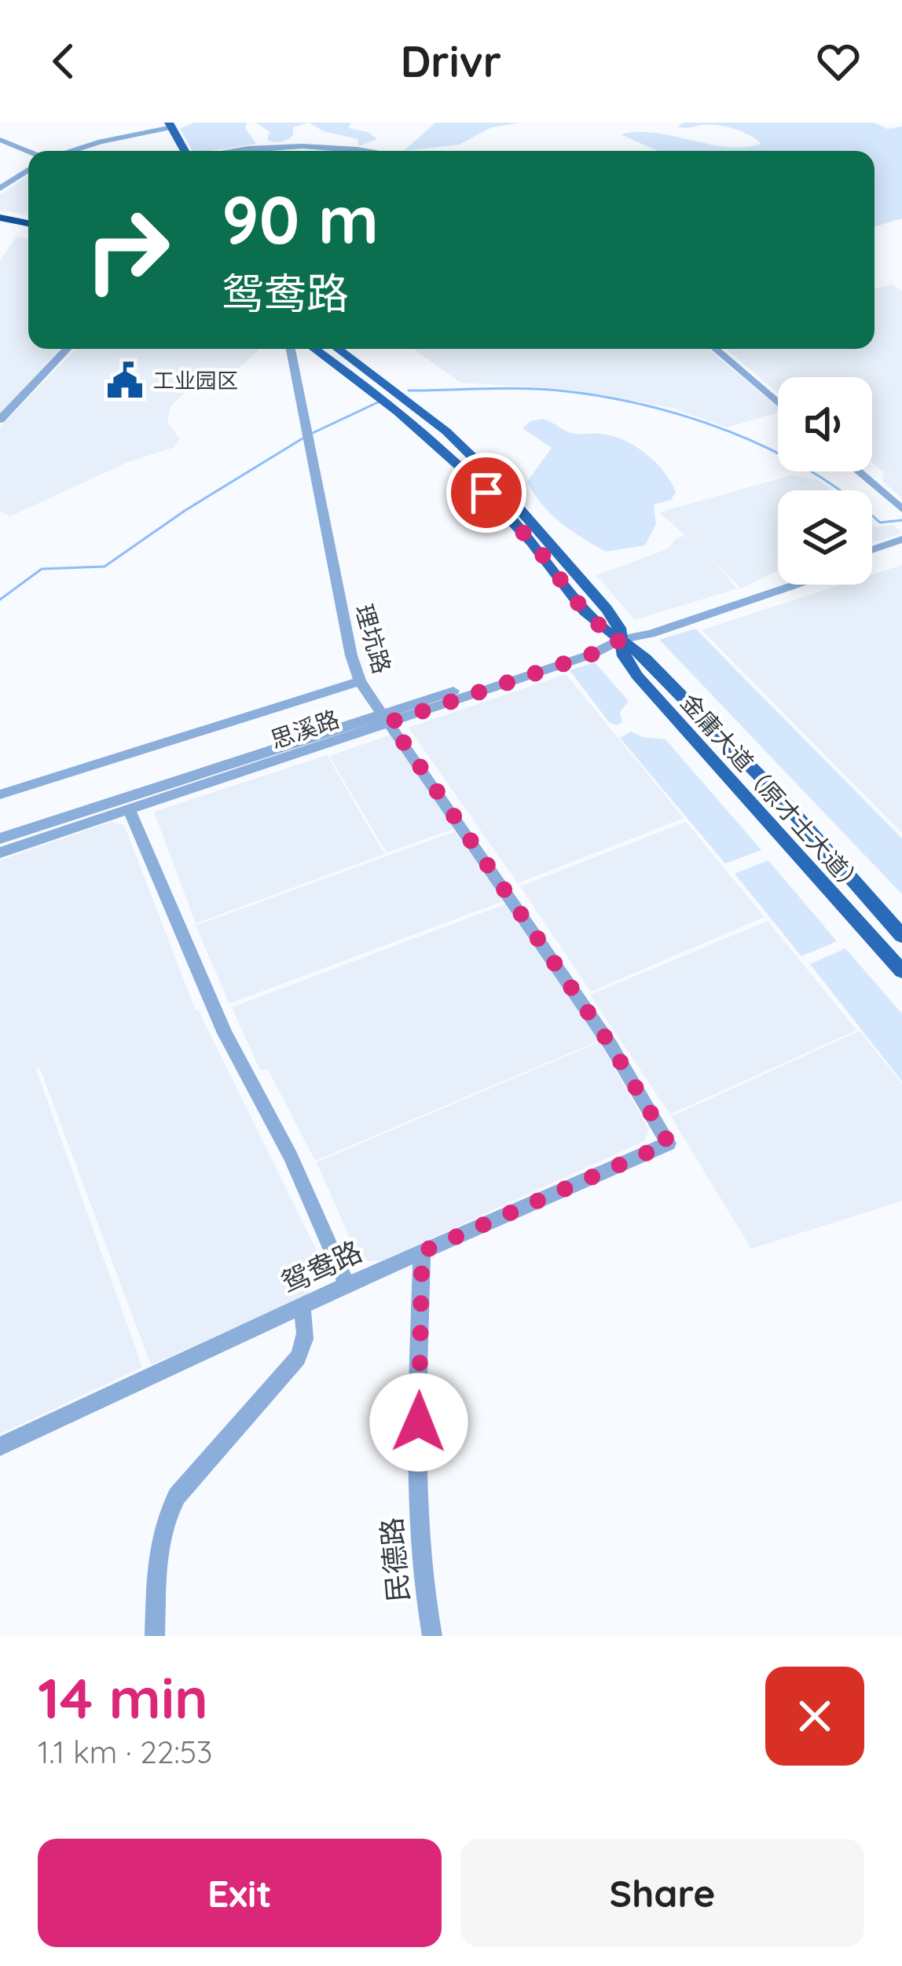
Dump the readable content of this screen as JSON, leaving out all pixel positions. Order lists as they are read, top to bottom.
{
  "streets": {
    "main road": ["金庸大道（原才士大道）"],
    "street": [
      "理坑路",
      "思溪路",
      "鸳鸯路",
      "民德路"
    ]
  },
  "crossings": [
    ["理坑路", "思溪路"],
    ["理坑路", "鸳鸯路"],
    ["思溪路", "金庸大道（原才士大道）"],
    ["鸳鸯路", "民德路"]
  ],
  "places": {
    "public building": ["工业园区"]
  },
  "page": {
    "header": "Drivr",
    "turn": ["90 m", "鸳鸯路"],
    "heading": ["14 min", "1.1 km · 22:53"],
    "buttons": ["Exit", "Share"]
  }
}
